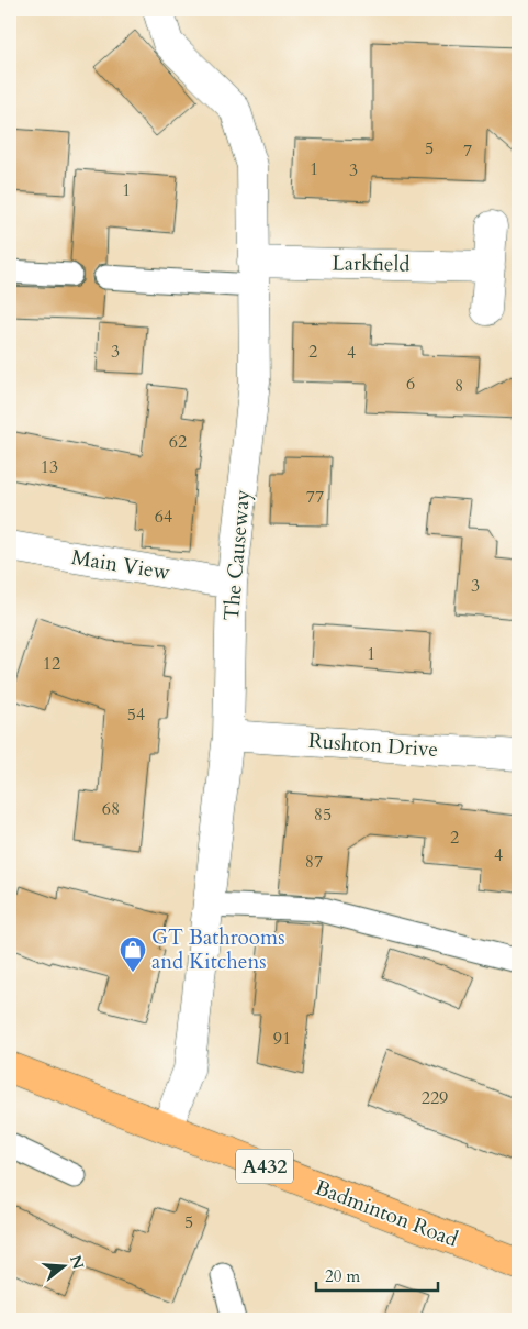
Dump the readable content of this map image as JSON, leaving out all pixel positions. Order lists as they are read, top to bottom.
{
  "streets": {
    "main road": ["A432", "Badminton Road"],
    "street": [
      "Larkfield",
      "The Causeway",
      "Main View",
      "Rushton Drive"
    ]
  },
  "crossings": [
    ["Larkfield", "The Causeway"],
    ["The Causeway", "Main View"],
    ["The Causeway", "Rushton Drive"],
    ["The Causeway", "Badminton Road"]
  ],
  "places": {
    "shop": ["GT Bathrooms and Kitchens"]
  },
  "house_numbers": [
    "5",
    "7",
    "1",
    "3",
    "1",
    "3",
    "2",
    "4",
    "6",
    "8",
    "62",
    "13",
    "77",
    "64",
    "3",
    "1",
    "12",
    "54",
    "68",
    "85",
    "2",
    "4",
    "87",
    "91",
    "229",
    "5"
  ],
  "scale_bar": "20 m",
  "north": "right"
}
